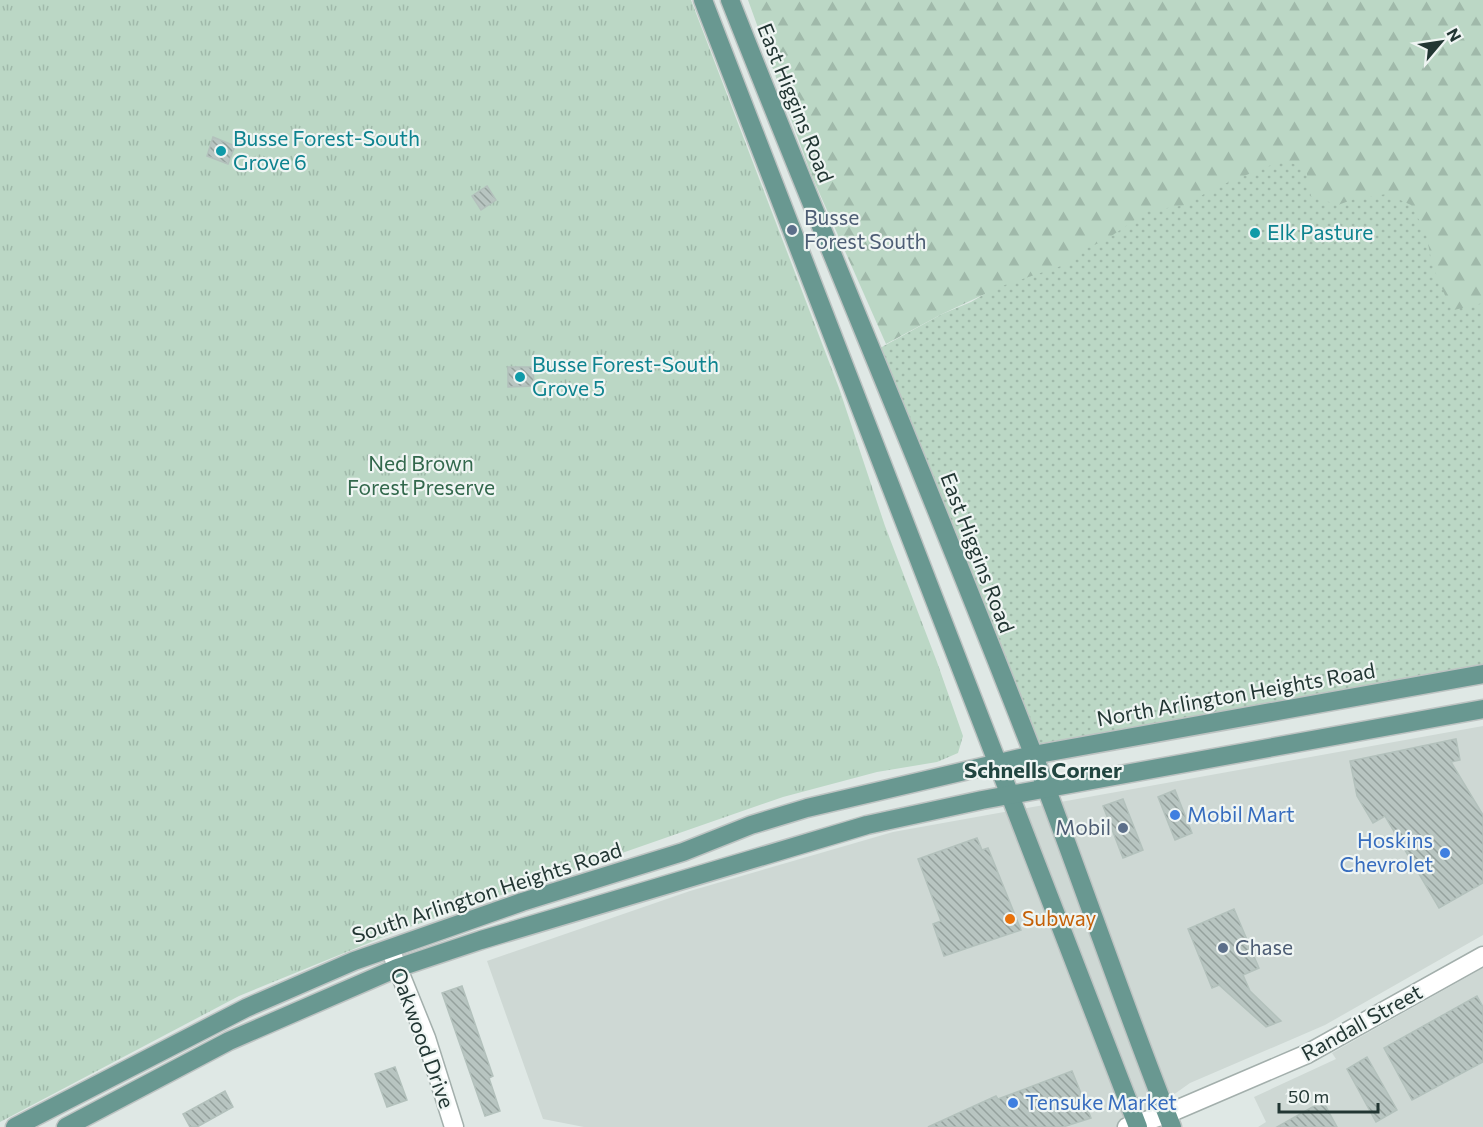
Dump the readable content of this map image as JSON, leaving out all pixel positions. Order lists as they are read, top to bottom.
{
  "streets": {
    "main road": ["East Higgins Road", "North Arlington Heights Road", "South Arlington Heights Road"],
    "street": ["Randall Street", "Oakwood Drive"]
  },
  "crossings": [
    ["East Higgins Road", "North Arlington Heights Road"],
    ["East Higgins Road", "Randall Street"],
    ["North Arlington Heights Road", "South Arlington Heights Road"],
    ["South Arlington Heights Road", "Oakwood Drive"]
  ],
  "districts": ["Schnells Corner"],
  "parks": ["Ned Brown Forest Preserve"],
  "places": [
    "Busse Forest-South Grove 6",
    "Busse Forest South",
    "Elk Pasture",
    "Busse Forest-South Grove 5",
    "Mobil Mart",
    "Mobil",
    "Hoskins Chevrolet",
    "Subway",
    "Chase",
    "Tensuke Market"
  ],
  "scale_bar": "50 m",
  "north": "top right"
}
